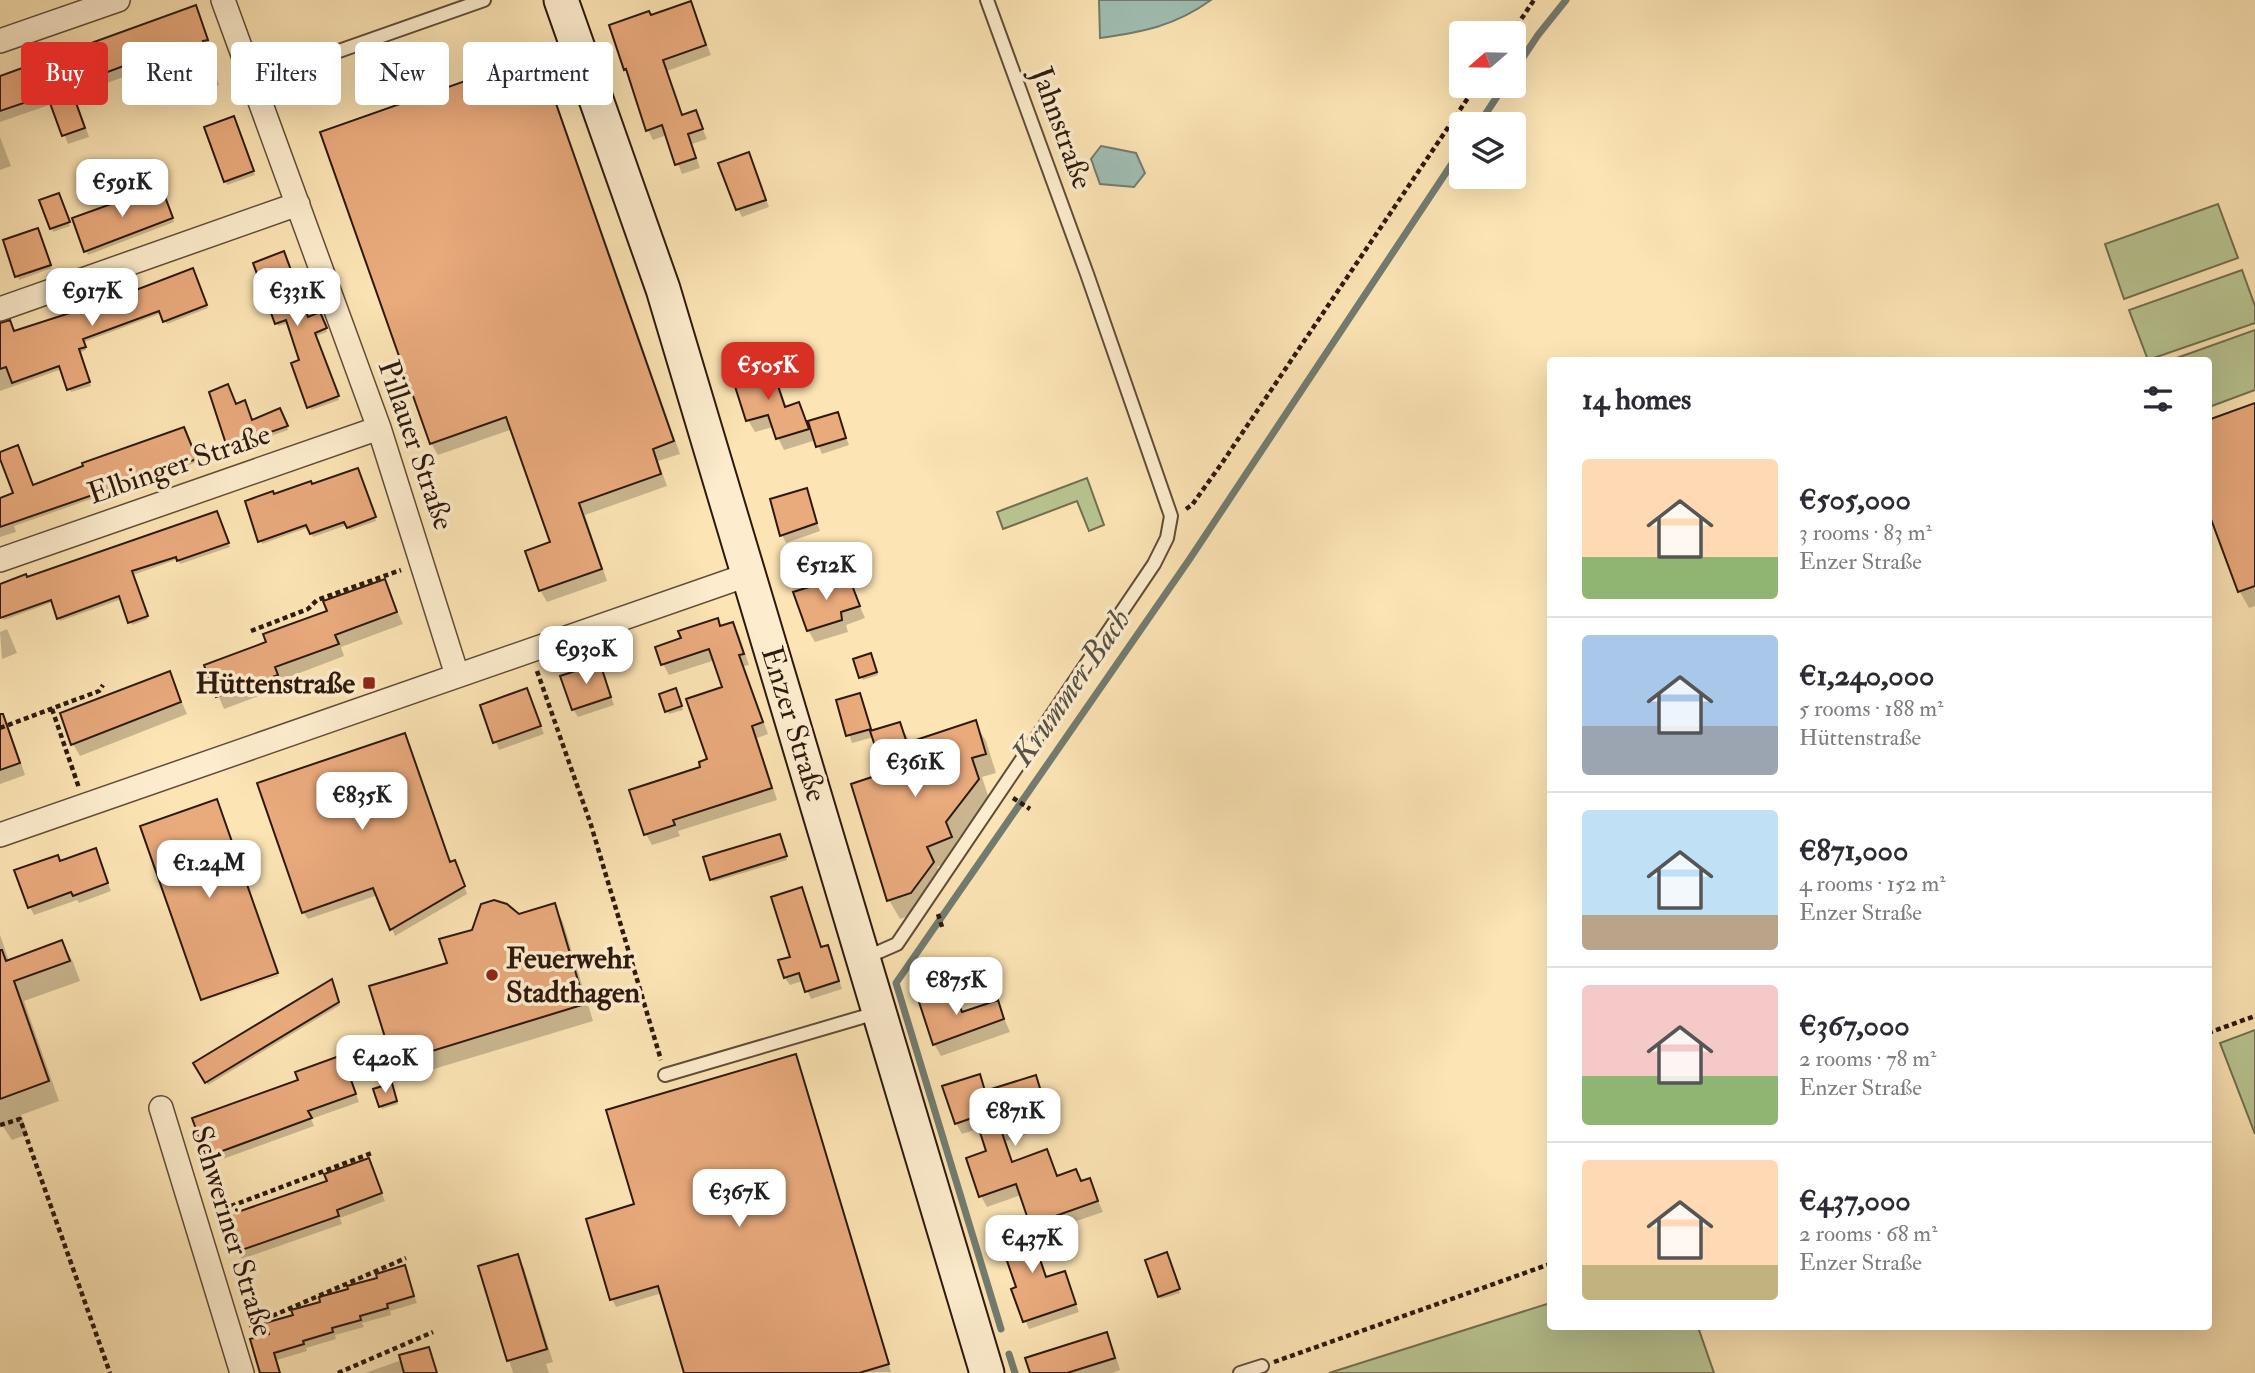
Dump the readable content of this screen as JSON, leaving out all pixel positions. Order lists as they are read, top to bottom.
{
  "streets": {
    "main road": ["Enzer Straße"],
    "street": ["Pillauer Straße", "Elbinger Straße", "Schweriner Straße"],
    "lane": ["Jahnstraße"]
  },
  "crossings": [
    ["Pillauer Straße", "Elbinger Straße"]
  ],
  "water": ["Krummer Bach"],
  "places": {
    "transit": ["Hüttenstraße"],
    "other": ["Feuerwehr Stadthagen"]
  },
  "north": "left",
  "page": {
    "chip": [
      "Buy",
      "Rent",
      "Filters",
      "New",
      "Apartment"
    ],
    "price": [
      "€591K",
      "€917K",
      "€331K",
      "€505K",
      "€512K",
      "€930K",
      "€361K",
      "€835K",
      "€1.24M",
      "€875K",
      "€420K",
      "€871K",
      "€367K",
      "€437K"
    ],
    "heading": "14 homes",
    "list": [
      {
        "name": "€505,000",
        "note": "3 rooms · 83 m² · Enzer Straße"
      },
      {
        "name": "€1,240,000",
        "note": "5 rooms · 188 m² · Hüttenstraße"
      },
      {
        "name": "€871,000",
        "note": "4 rooms · 152 m² · Enzer Straße"
      },
      {
        "name": "€367,000",
        "note": "2 rooms · 78 m² · Enzer Straße"
      },
      {
        "name": "€437,000",
        "note": "2 rooms · 68 m² · Enzer Straße"
      }
    ]
  }
}
